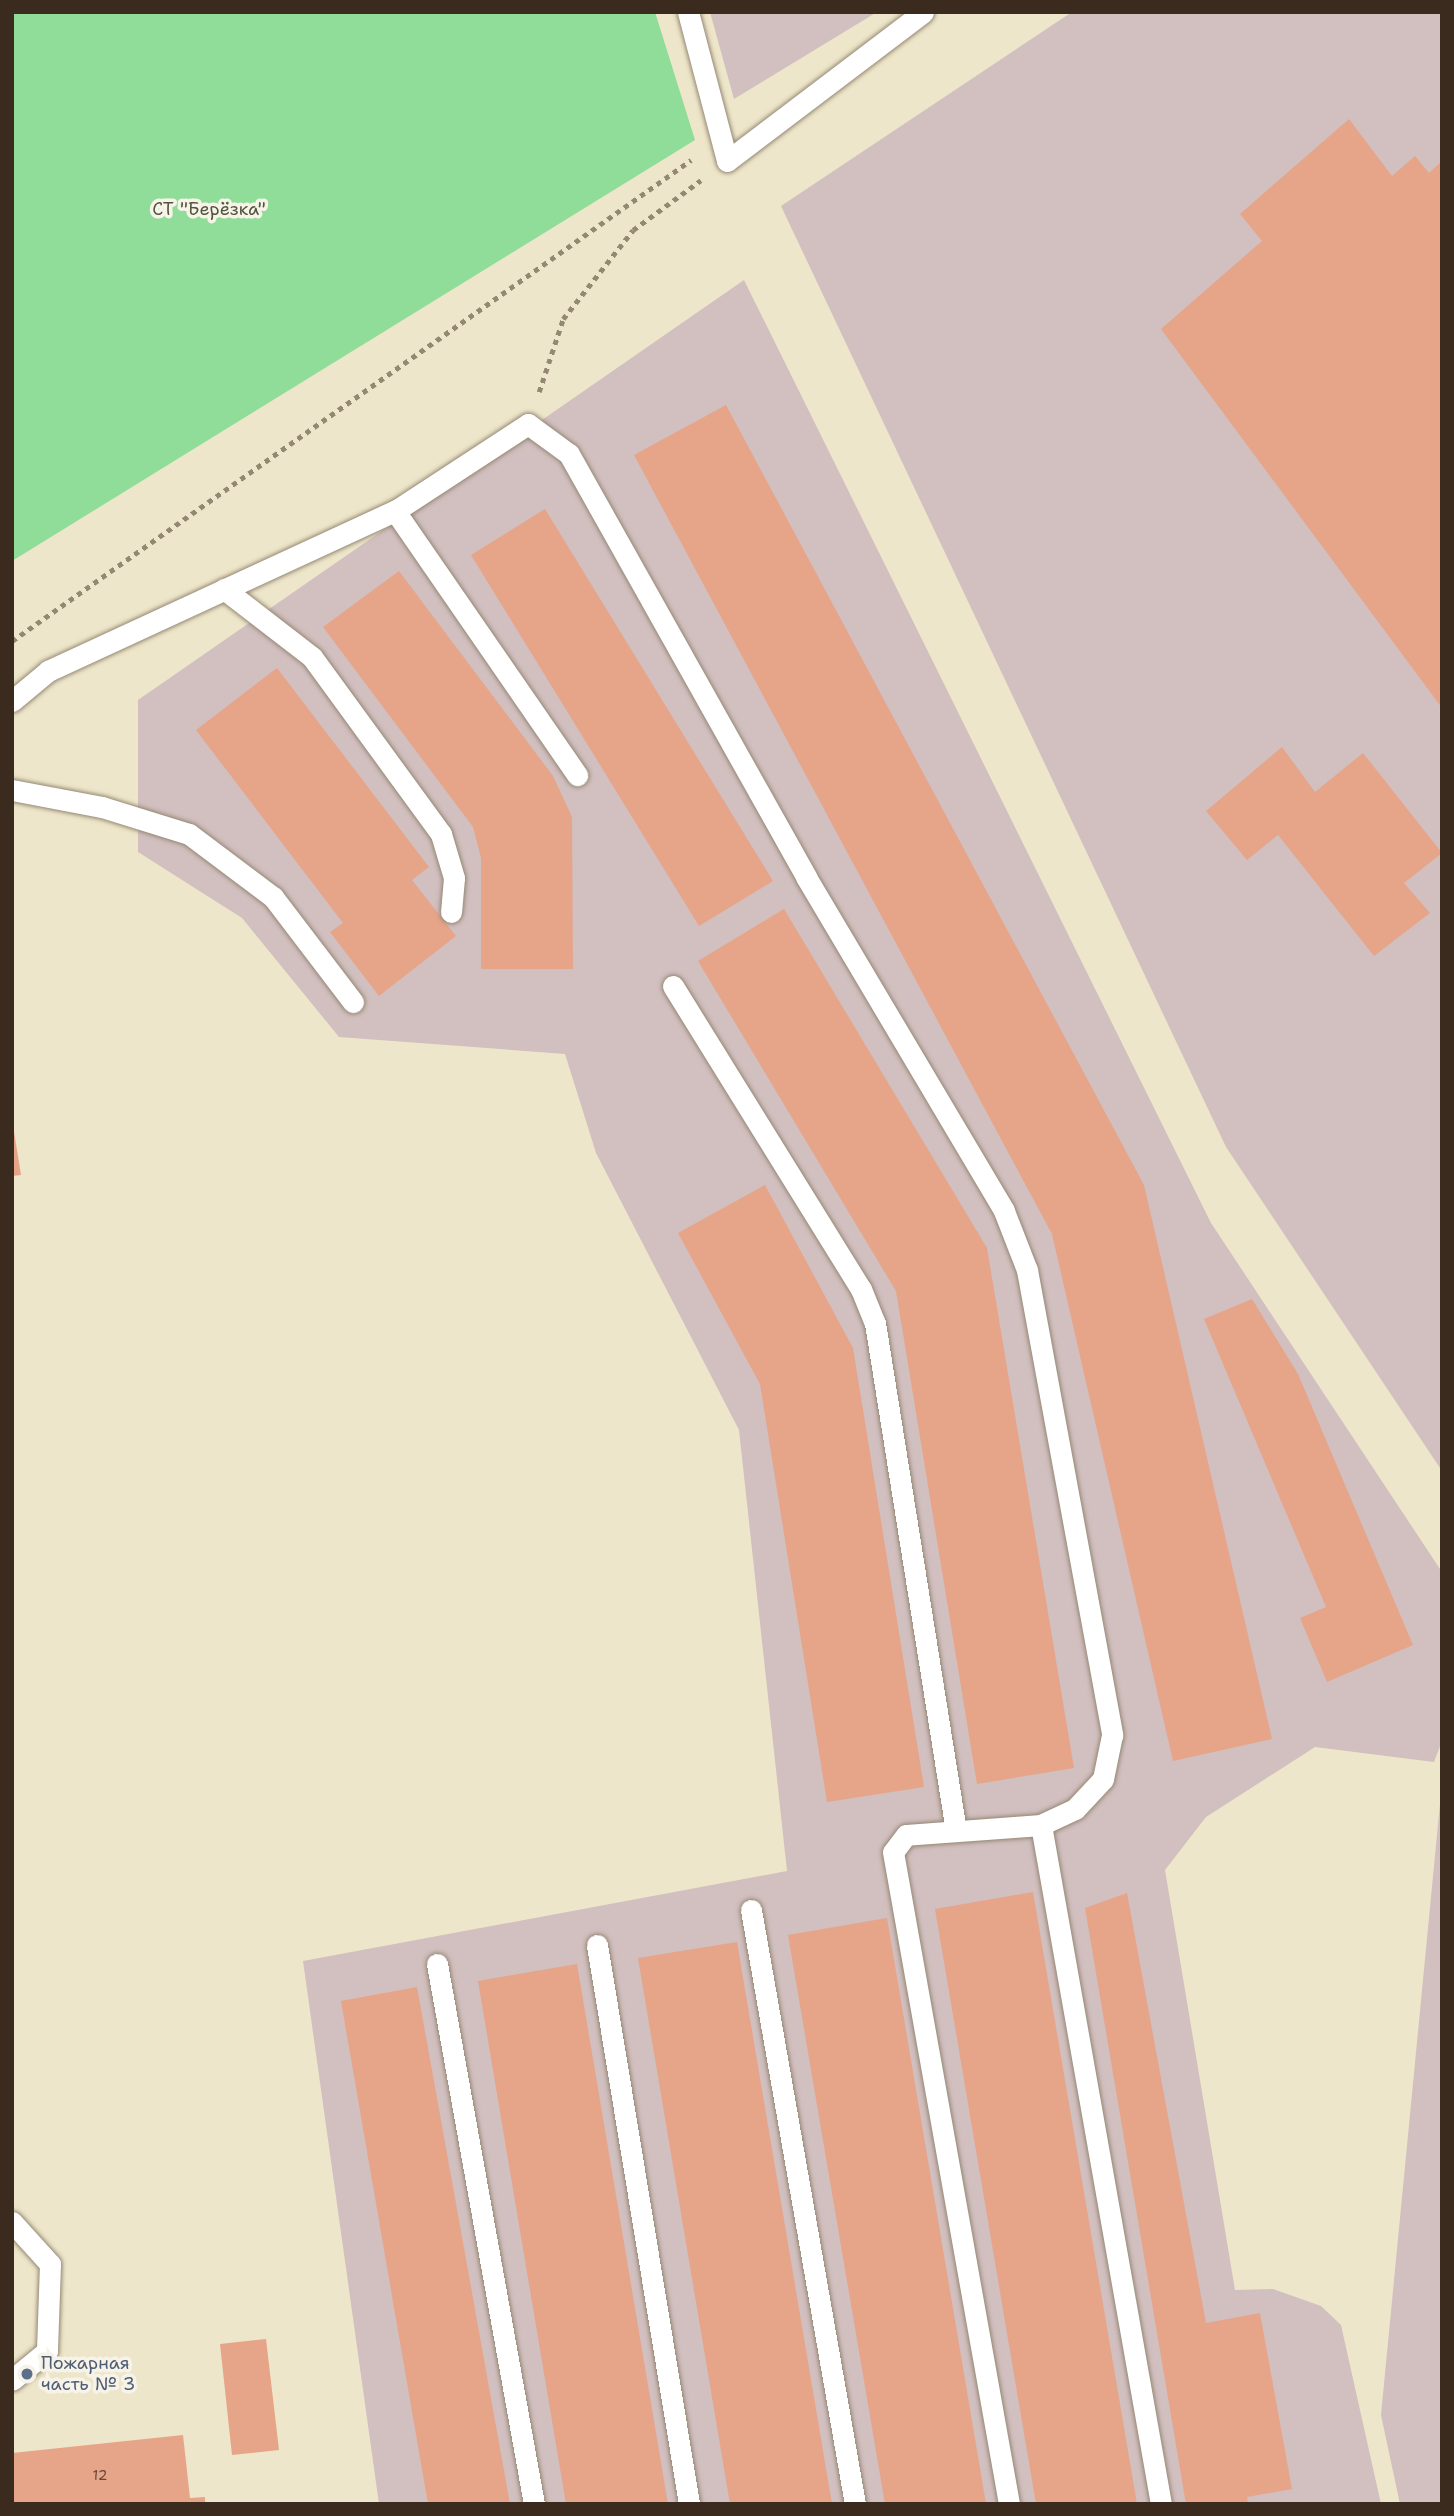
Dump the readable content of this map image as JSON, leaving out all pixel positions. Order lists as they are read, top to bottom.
{
  "parks": ["СТ \"Берёзка\""],
  "places": ["Пожарная часть № 3"],
  "house_numbers": ["12"]
}
